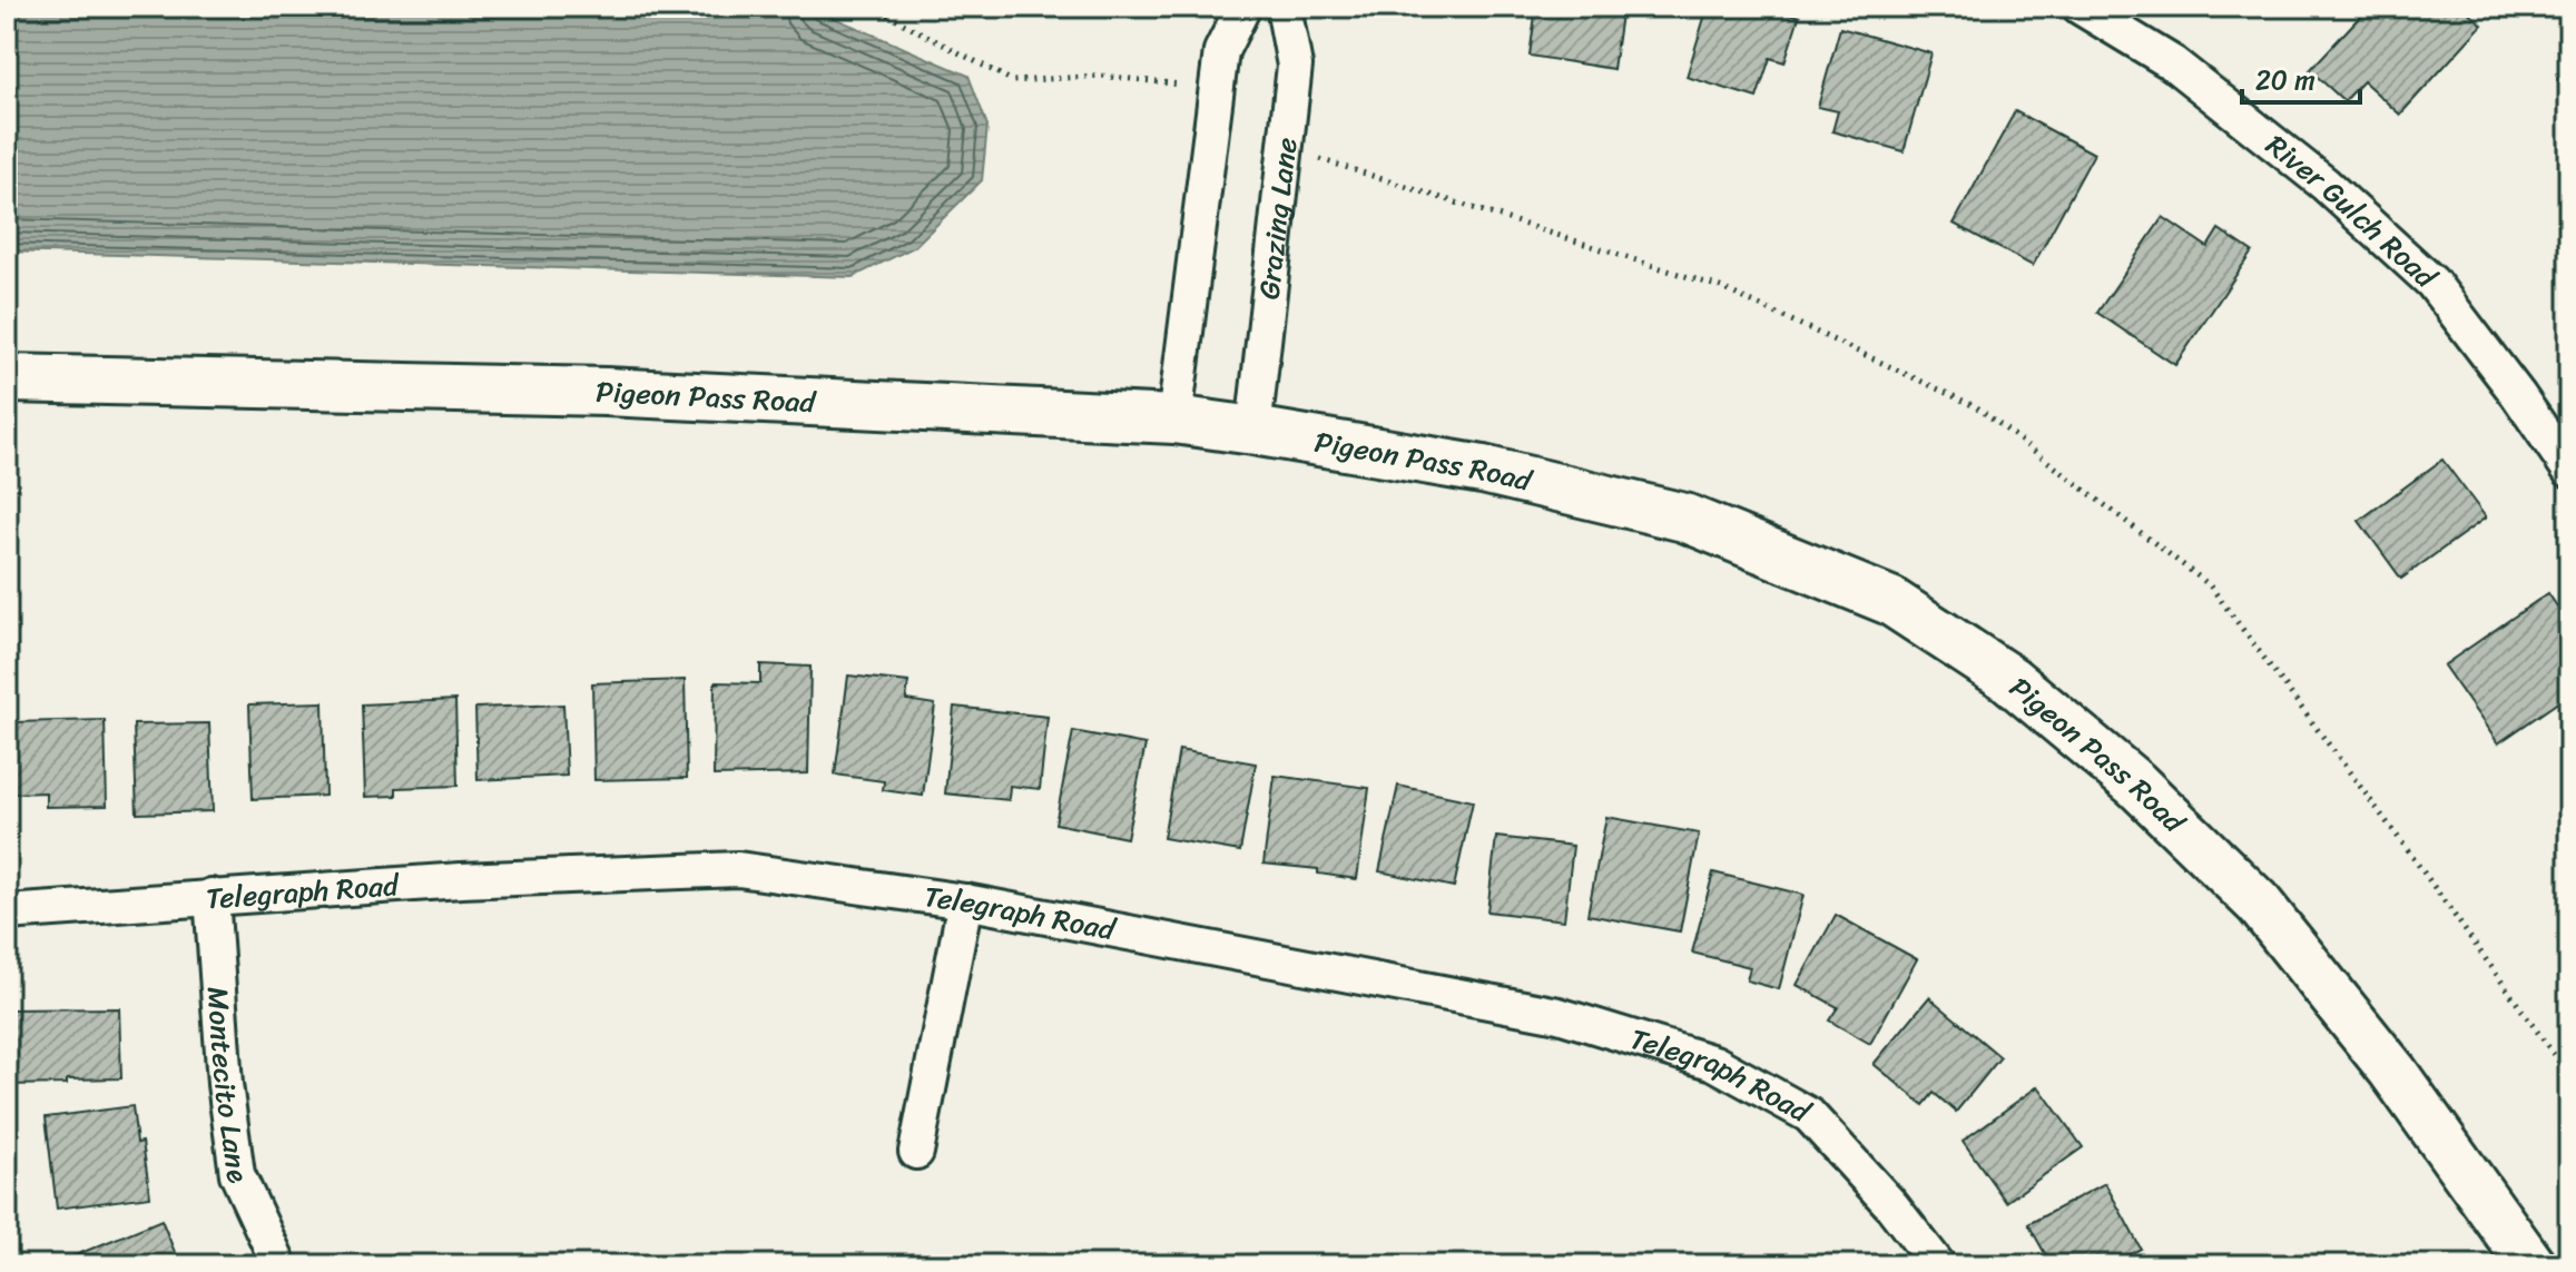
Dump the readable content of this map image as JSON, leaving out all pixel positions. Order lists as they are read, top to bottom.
{
  "streets": {
    "street": [
      "River Gulch Road",
      "Grazing Lane",
      "Pigeon Pass Road",
      "Telegraph Road",
      "Montecito Lane"
    ]
  },
  "crossings": [
    ["Grazing Lane", "Pigeon Pass Road"],
    ["Telegraph Road", "Montecito Lane"]
  ],
  "scale_bar": "20 m"
}
